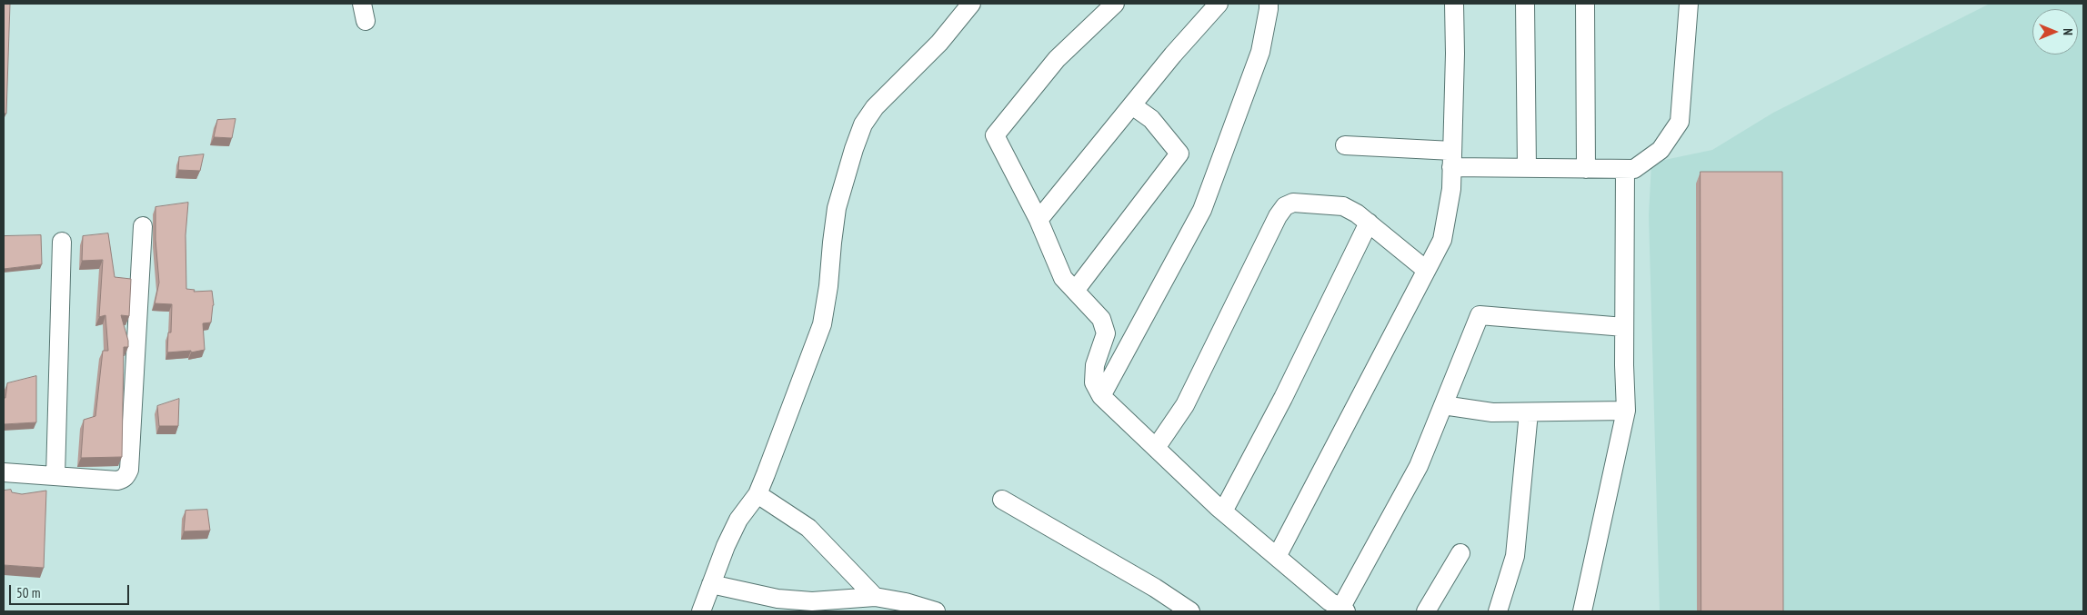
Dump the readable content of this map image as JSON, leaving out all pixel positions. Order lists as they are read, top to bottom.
{
  "scale_bar": "50 m",
  "north": "right"
}
